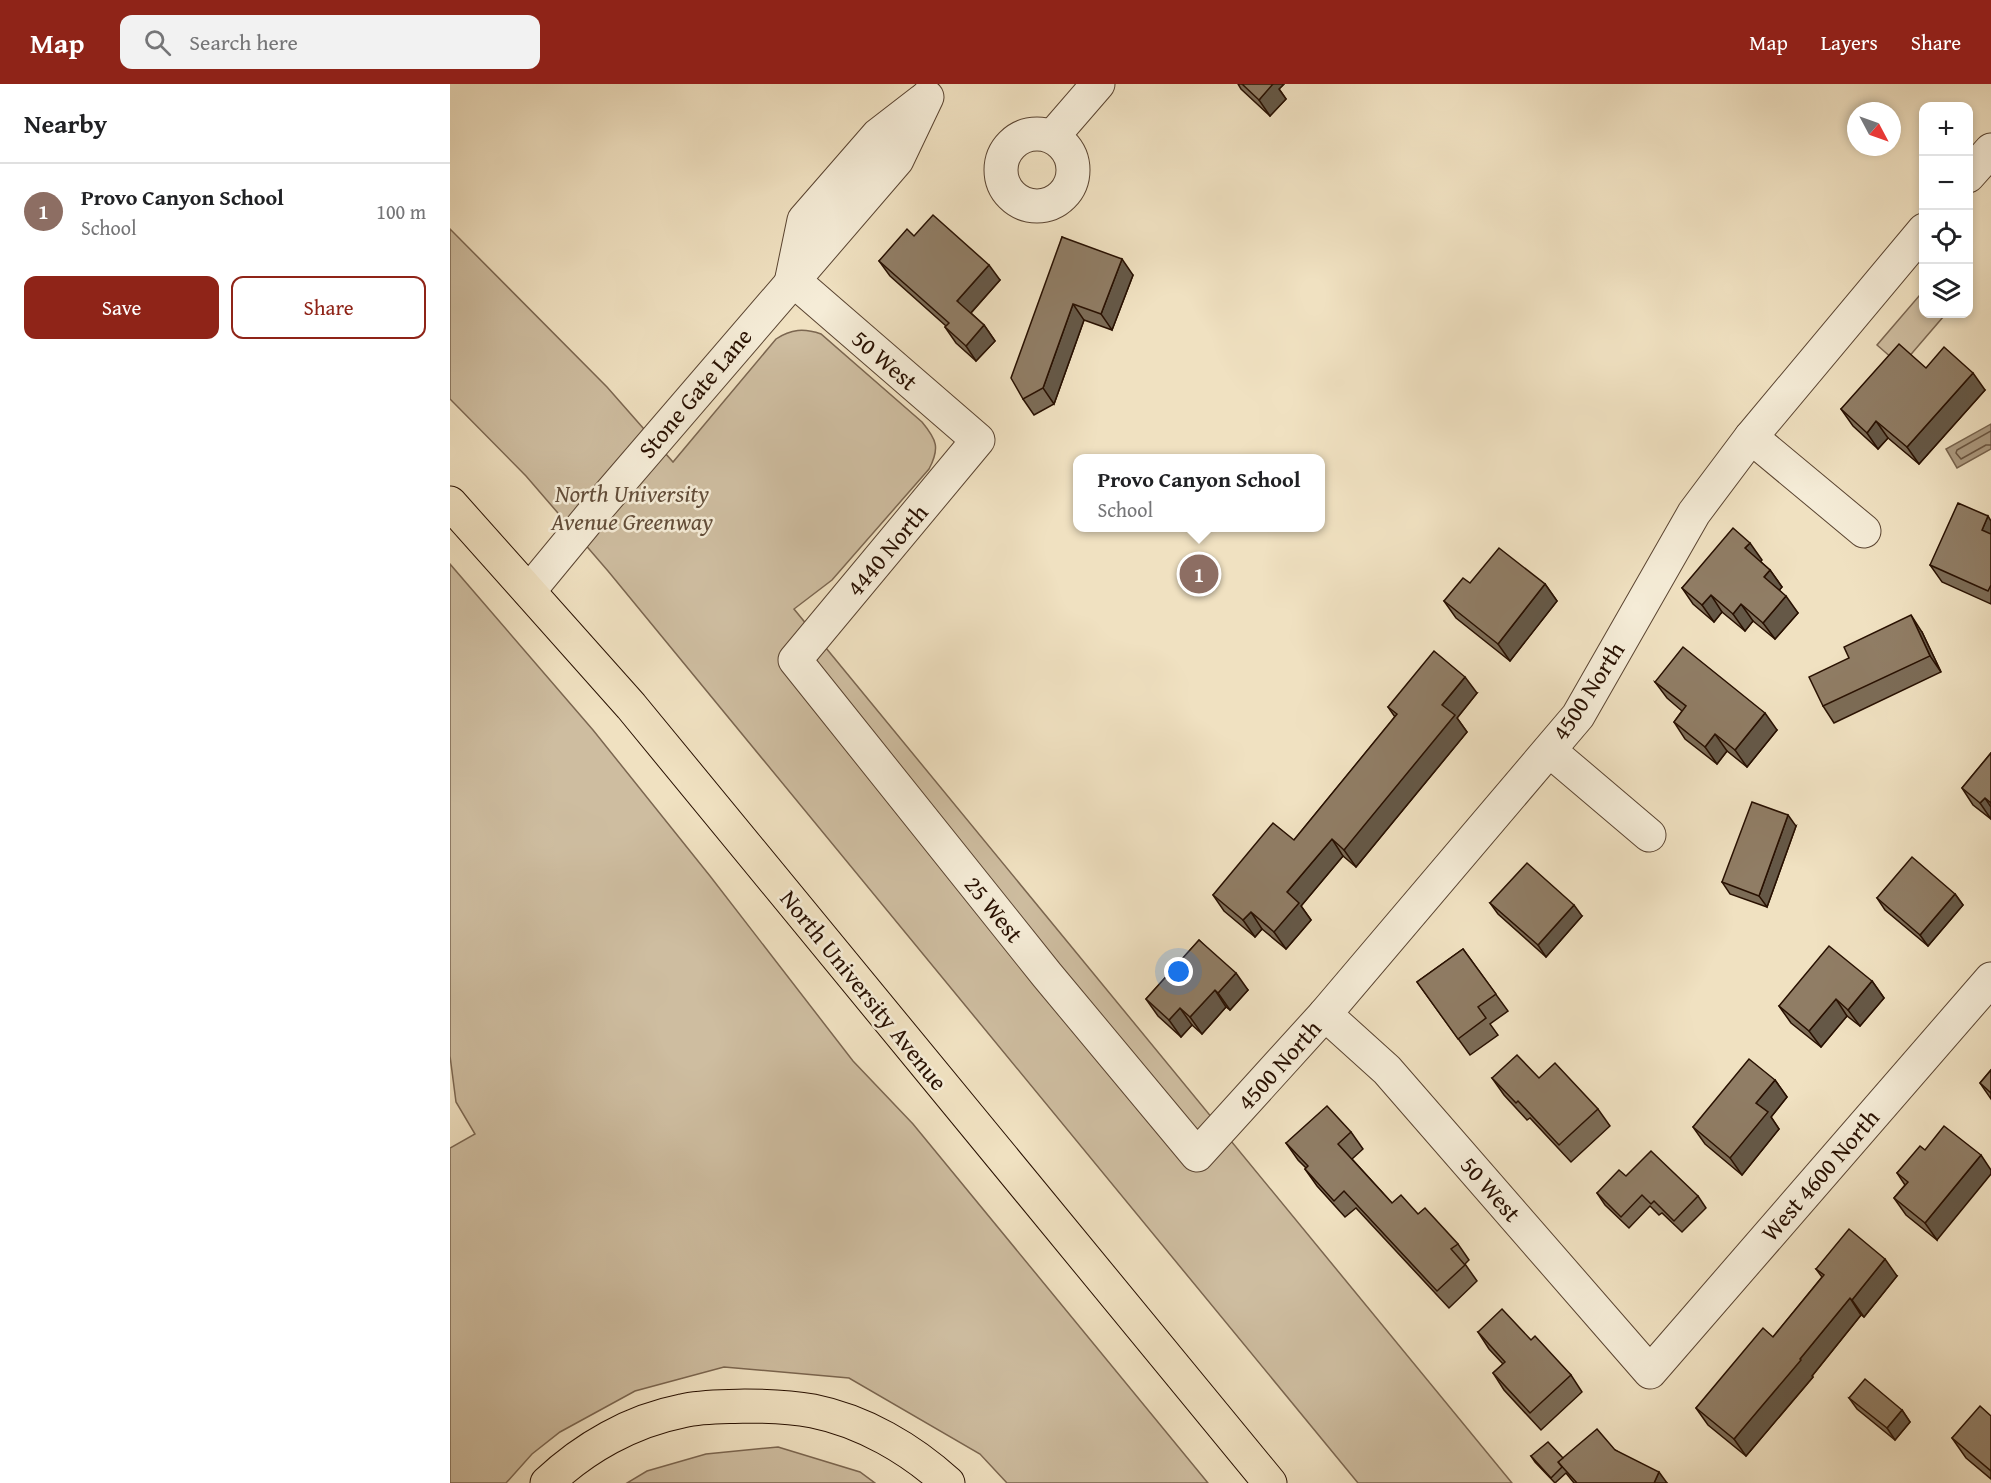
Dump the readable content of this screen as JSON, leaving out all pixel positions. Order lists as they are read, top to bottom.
{
  "streets": {
    "main road": ["North University Avenue"],
    "street": [
      "50 West",
      "Stone Gate Lane",
      "4440 North",
      "4500 North",
      "25 West",
      "West 4600 North"
    ]
  },
  "crossings": [
    ["50 West", "Stone Gate Lane"],
    ["50 West", "4440 North"],
    ["50 West", "4500 North"],
    ["50 West", "West 4600 North"],
    ["Stone Gate Lane", "North University Avenue"],
    ["4440 North", "25 West"],
    ["4500 North", "25 West"]
  ],
  "parks": ["North University Avenue Greenway"],
  "north": "bottom right",
  "page": {
    "header": "Map",
    "search": "Search here",
    "nav": ["Map", "Layers", "Share"],
    "heading": "Nearby",
    "map_buttons": ["+", "−"],
    "list": [
      {
        "mark": "1",
        "name": "Provo Canyon School",
        "note": "School",
        "value": "100 m"
      }
    ],
    "buttons": ["Save", "Share"],
    "popup": ["Provo Canyon School", "School"],
    "pins": "1"
  }
}
